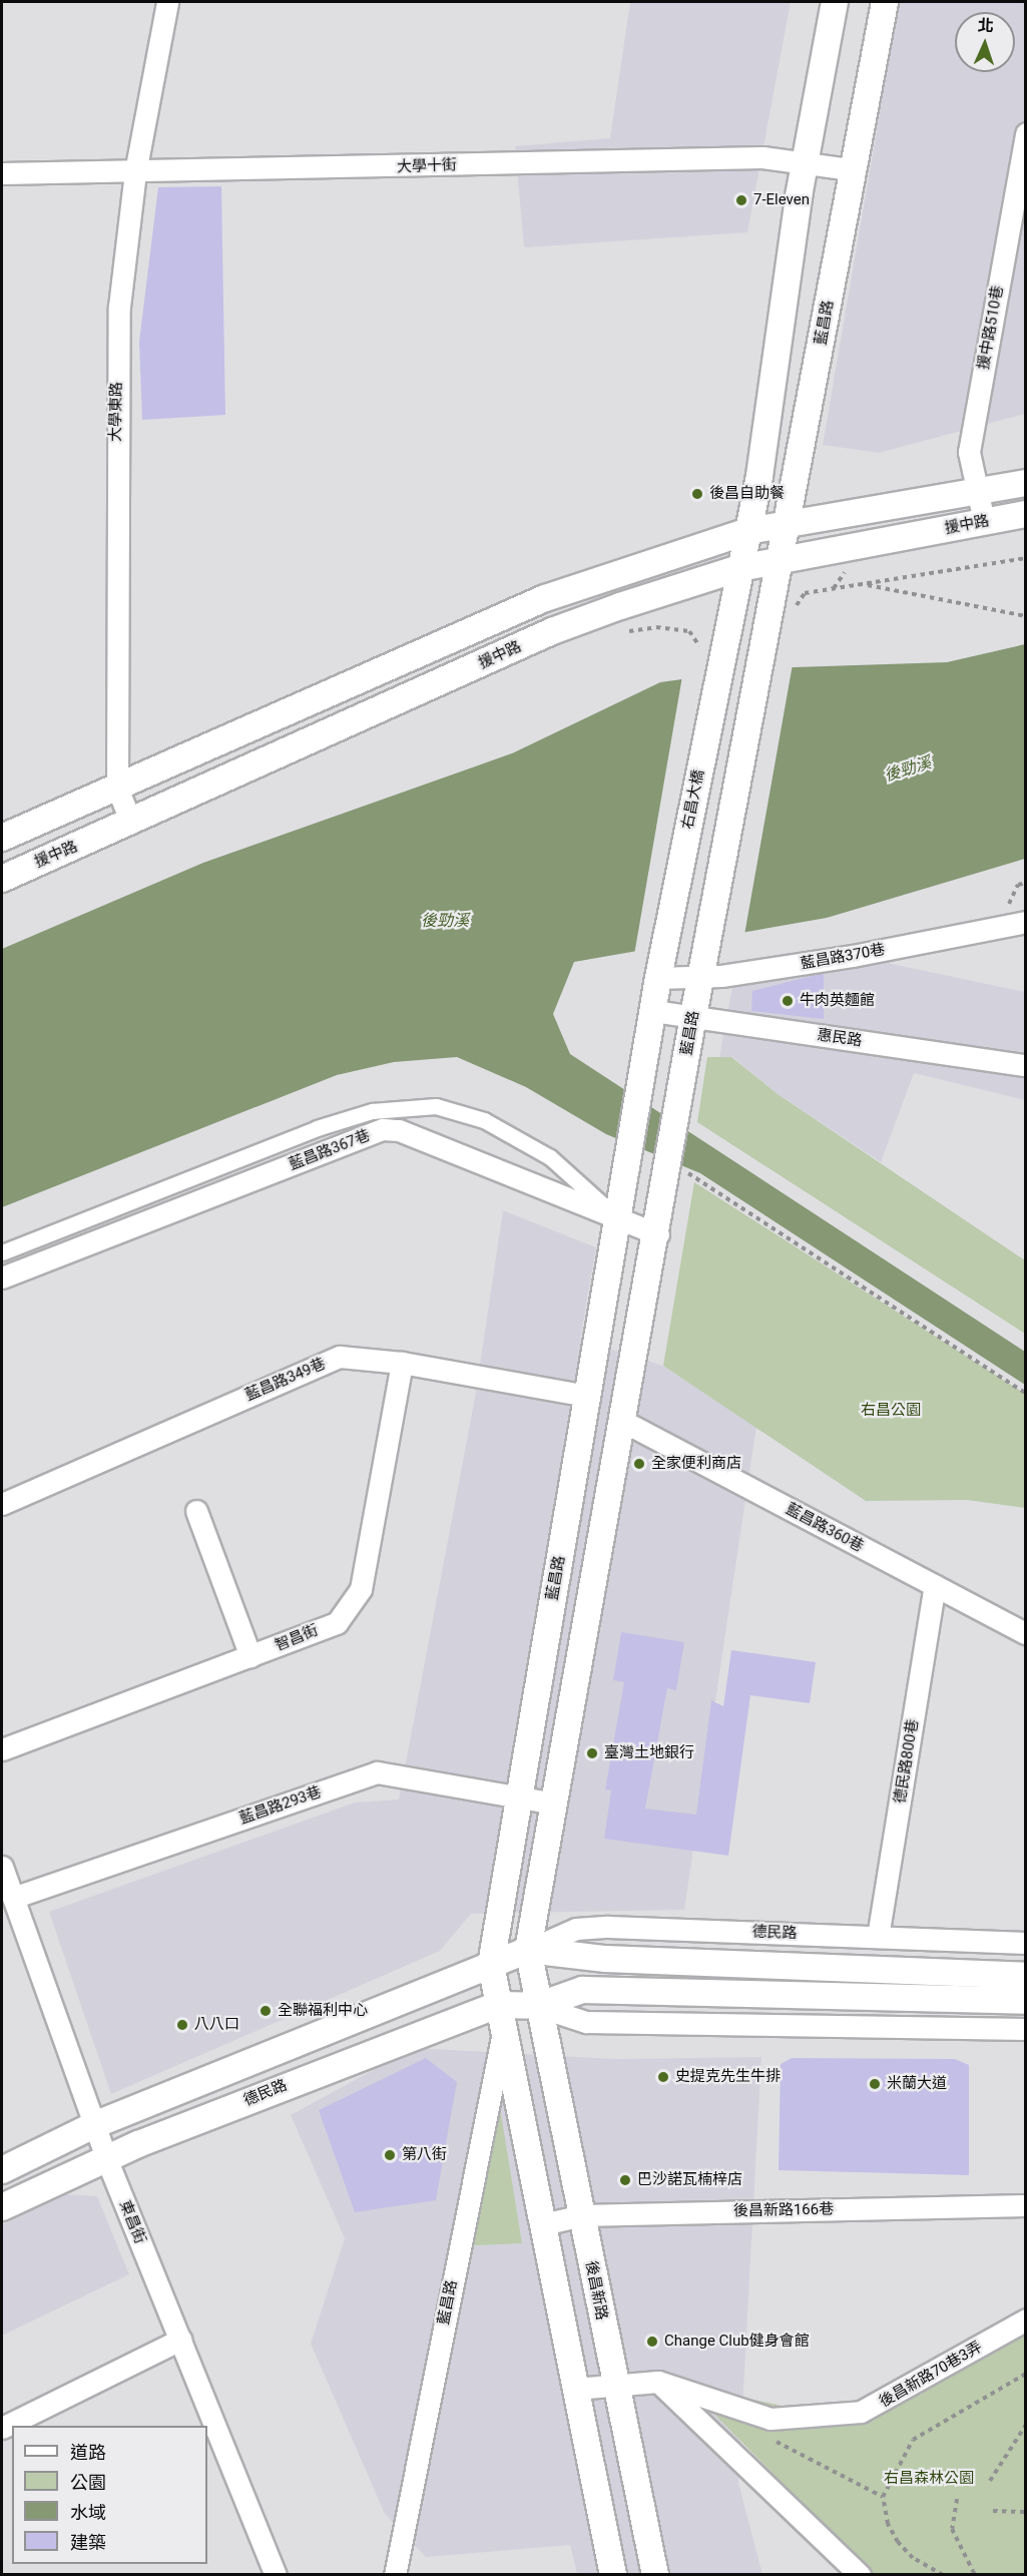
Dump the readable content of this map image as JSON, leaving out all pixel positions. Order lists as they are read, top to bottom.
{
  "streets": {
    "street": [
      "大學十街",
      "藍昌路",
      "援中路510巷",
      "大學東路",
      "援中路",
      "右昌大橋",
      "藍昌路370巷",
      "惠民路",
      "藍昌路367巷",
      "藍昌路349巷",
      "藍昌路360巷",
      "智昌街",
      "德民路800巷",
      "藍昌路293巷",
      "德民路",
      "後昌新路166巷",
      "東昌街",
      "後昌新路",
      "後昌新路70巷3弄"
    ]
  },
  "crossings": [
    ["大學十街", "藍昌路"],
    ["大學十街", "大學東路"],
    ["藍昌路", "援中路"],
    ["藍昌路", "藍昌路370巷"],
    ["藍昌路", "惠民路"],
    ["藍昌路", "藍昌路367巷"],
    ["藍昌路", "藍昌路349巷"],
    ["藍昌路", "藍昌路293巷"],
    ["藍昌路", "德民路"],
    ["援中路510巷", "援中路"],
    ["大學東路", "援中路"],
    ["援中路", "右昌大橋"],
    ["右昌大橋", "藍昌路370巷"],
    ["藍昌路349巷", "智昌街"],
    ["藍昌路360巷", "德民路800巷"],
    ["德民路800巷", "德民路"],
    ["藍昌路293巷", "東昌街"],
    ["德民路", "東昌街"],
    ["德民路", "後昌新路"],
    ["後昌新路166巷", "後昌新路"],
    ["後昌新路", "後昌新路70巷3弄"]
  ],
  "water": ["後勁溪"],
  "parks": ["右昌公園", "右昌森林公園"],
  "places": [
    "7-Eleven",
    "後昌自助餐",
    "牛肉英麵館",
    "全家便利商店",
    "臺灣土地銀行",
    "全聯福利中心",
    "八八口",
    "史提克先生牛排",
    "米蘭大道",
    "第八街",
    "巴沙諾瓦楠梓店",
    "Change Club健身會館"
  ],
  "legend": [
    "道路",
    "公園",
    "水域",
    "建築"
  ],
  "north": "top"
}
